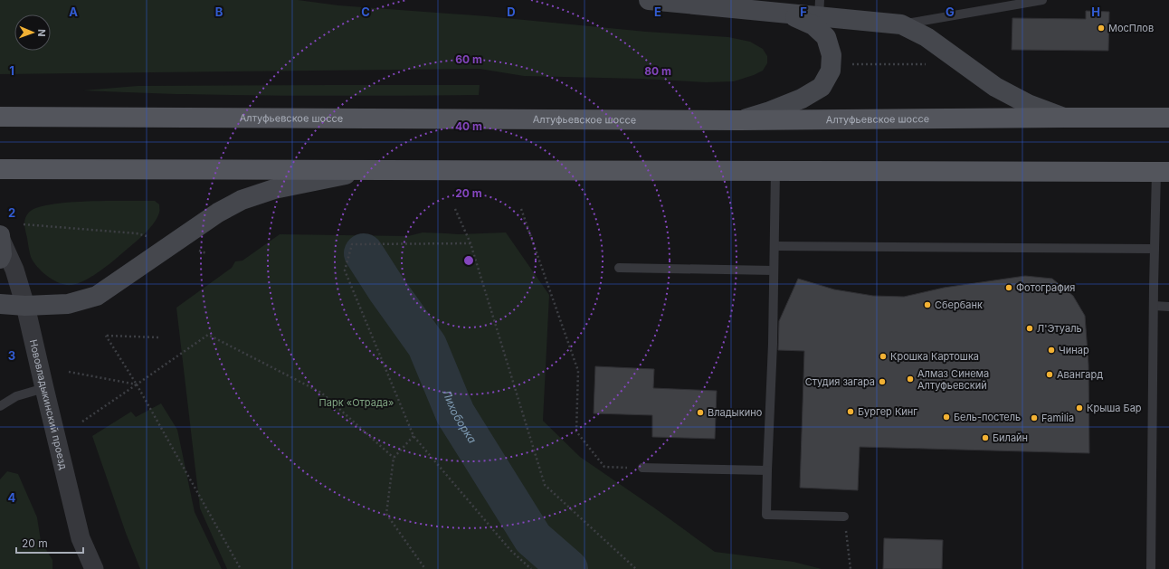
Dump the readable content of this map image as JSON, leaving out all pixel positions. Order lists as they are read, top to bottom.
{
  "streets": {
    "main road": ["Алтуфьевское шоссе"],
    "street": ["Нововладыкинский проезд"]
  },
  "water": ["Лихоборка"],
  "parks": ["Парк «Отрада»"],
  "places": [
    "МосПлов",
    "Фотография",
    "Сбербанк",
    "Л'Этуаль",
    "Чинар",
    "Крошка Картошка",
    "Авангард",
    "Алмаз Синема Алтуфьевский",
    "Студия загара",
    "Крыша Бар",
    "Бургер Кинг",
    "Владыкино",
    "Бель-постель",
    "Familia",
    "Билайн"
  ],
  "scale_bar": "20 m",
  "north": "right",
  "grid": {
    "columns": [
      "A",
      "B",
      "C",
      "D",
      "E",
      "F",
      "G",
      "H"
    ],
    "rows": [
      "1",
      "2",
      "3",
      "4"
    ]
  },
  "rings": [
    "60 m",
    "80 m",
    "40 m",
    "20 m"
  ]
}
